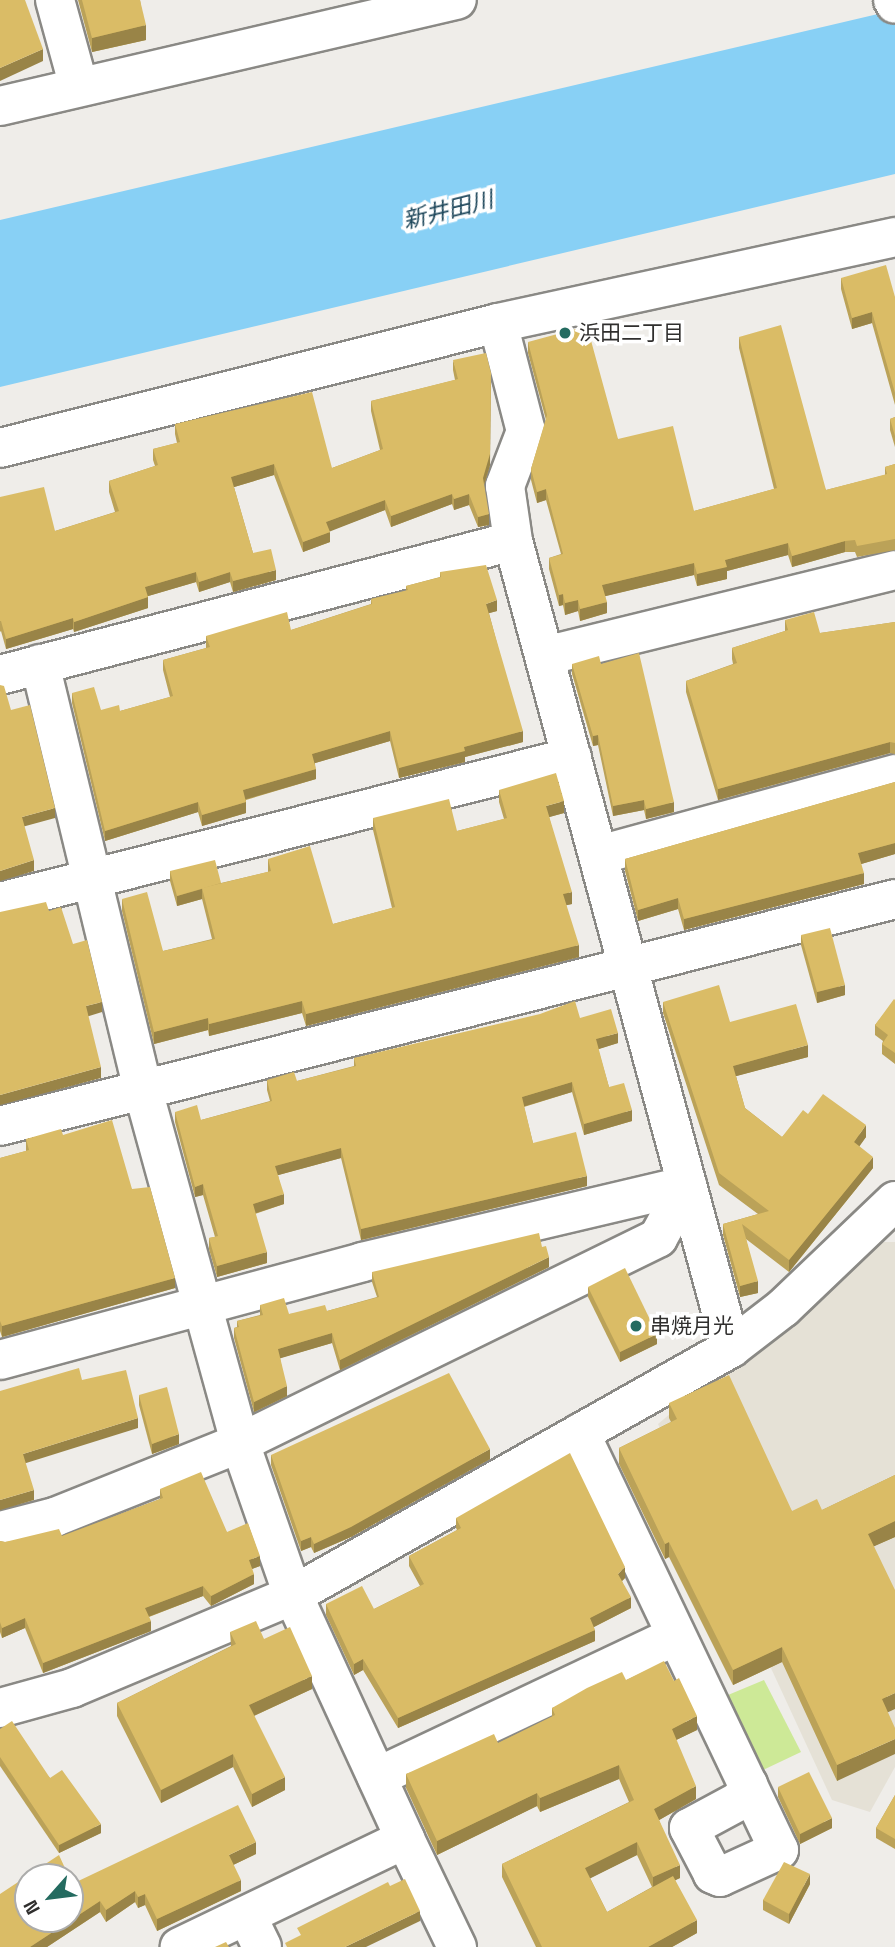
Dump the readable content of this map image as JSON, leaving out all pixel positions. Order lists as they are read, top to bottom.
{
  "water": ["新井田川"],
  "places": ["浜田二丁目", "串焼月光"],
  "north": "bottom left"
}
